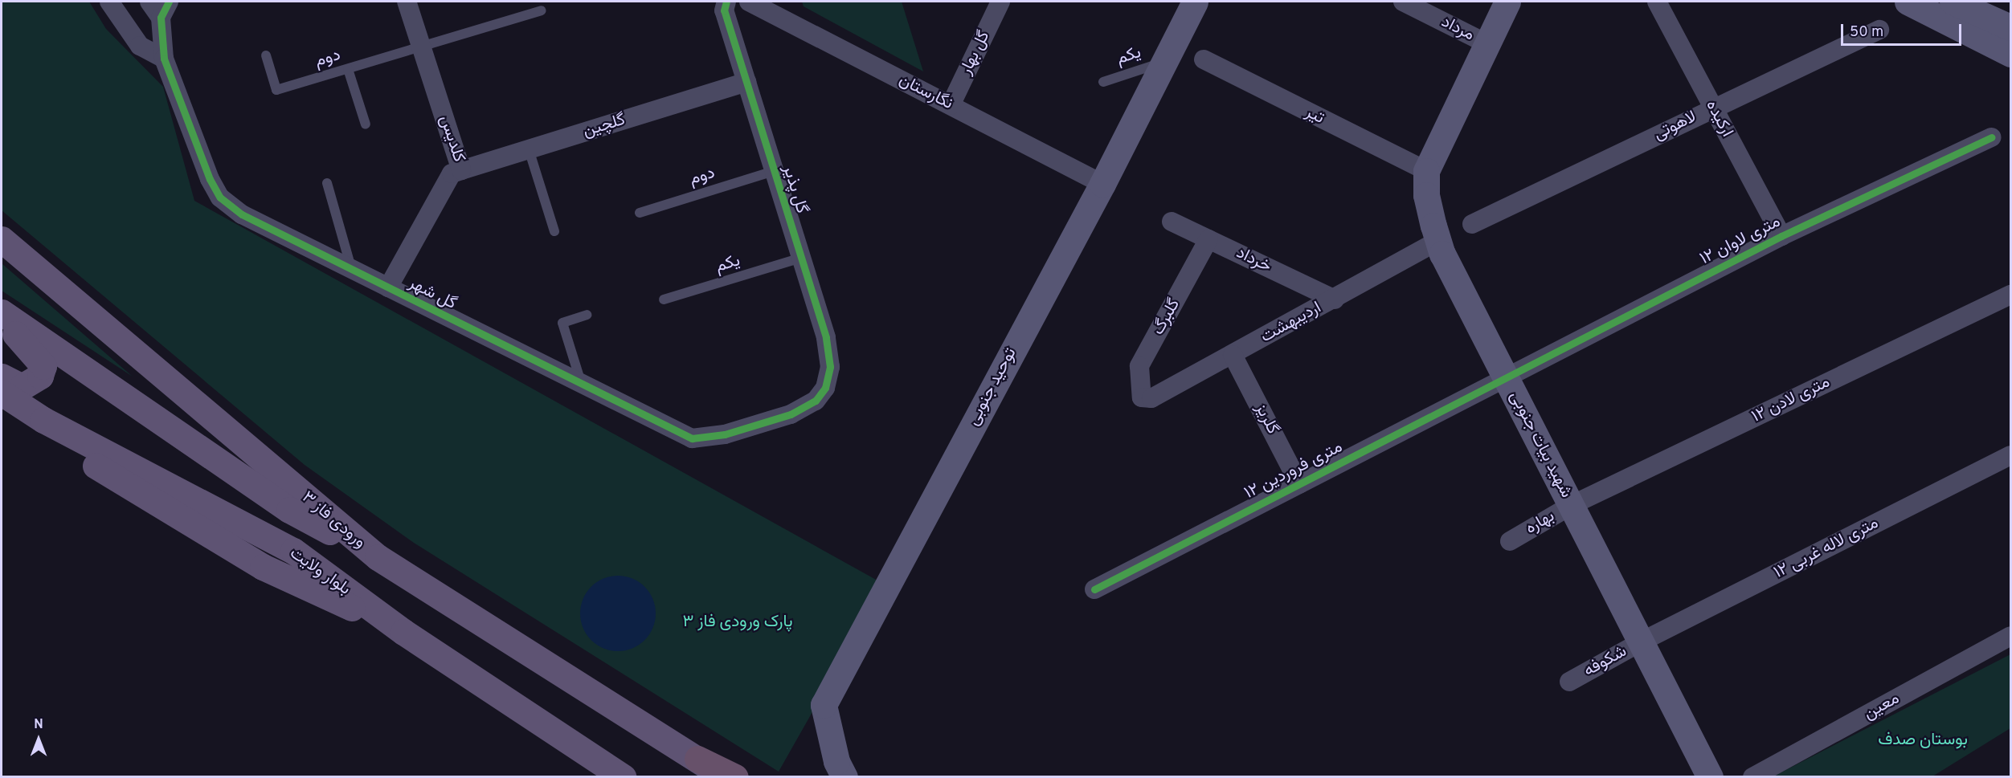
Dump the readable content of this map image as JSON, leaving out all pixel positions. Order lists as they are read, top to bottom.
{
  "streets": {
    "main road": ["ورودی فاز ۳", "بلوار ولایت"],
    "street": [
      "مرداد",
      "گل بهار",
      "نگارستان",
      "تیر",
      "ارکیده",
      "گلچین",
      "لاهوتی",
      "کلدیس",
      "گل پذیر",
      "۱۲ متری لاوان",
      "خرداد",
      "گل شهر",
      "گلبرگ",
      "اردیبهشت",
      "توحید جنوبی",
      "۱۲ متری لادن",
      "گلریز",
      "شهید بیات جنوبی",
      "۱۲ متری فروردین",
      "بهاره",
      "۱۲ متری لاله غربی",
      "شکوفه",
      "معین"
    ],
    "lane": ["یکم", "دوم"]
  },
  "crossings": [
    ["مرداد", "شهید بیات جنوبی"],
    ["گل بهار", "نگارستان"],
    ["یکم", "گل پذیر"],
    ["یکم", "توحید جنوبی"],
    ["دوم", "کلدیس"],
    ["دوم", "گل پذیر"],
    ["نگارستان", "توحید جنوبی"],
    ["تیر", "شهید بیات جنوبی"],
    ["ارکیده", "لاهوتی"],
    ["ارکیده", "۱۲ متری لاوان"],
    ["گلچین", "کلدیس"],
    ["گلچین", "گل پذیر"],
    ["کلدیس", "گل شهر"],
    ["گل پذیر", "گل شهر"],
    ["۱۲ متری لاوان", "شهید بیات جنوبی"],
    ["۱۲ متری لاوان", "۱۲ متری فروردین"],
    ["خرداد", "گلبرگ"],
    ["خرداد", "اردیبهشت"],
    ["گلبرگ", "اردیبهشت"],
    ["اردیبهشت", "گلریز"],
    ["اردیبهشت", "شهید بیات جنوبی"],
    ["۱۲ متری لادن", "شهید بیات جنوبی"],
    ["۱۲ متری لادن", "بهاره"],
    ["گلریز", "۱۲ متری فروردین"],
    ["شهید بیات جنوبی", "۱۲ متری فروردین"],
    ["شهید بیات جنوبی", "بهاره"],
    ["شهید بیات جنوبی", "۱۲ متری لاله غربی"],
    ["شهید بیات جنوبی", "شکوفه"],
    ["۱۲ متری لاله غربی", "شکوفه"]
  ],
  "parks": ["پارک ورودی فاز ۳", "بوستان صدف"],
  "scale_bar": "50 m",
  "north": "top"
}
